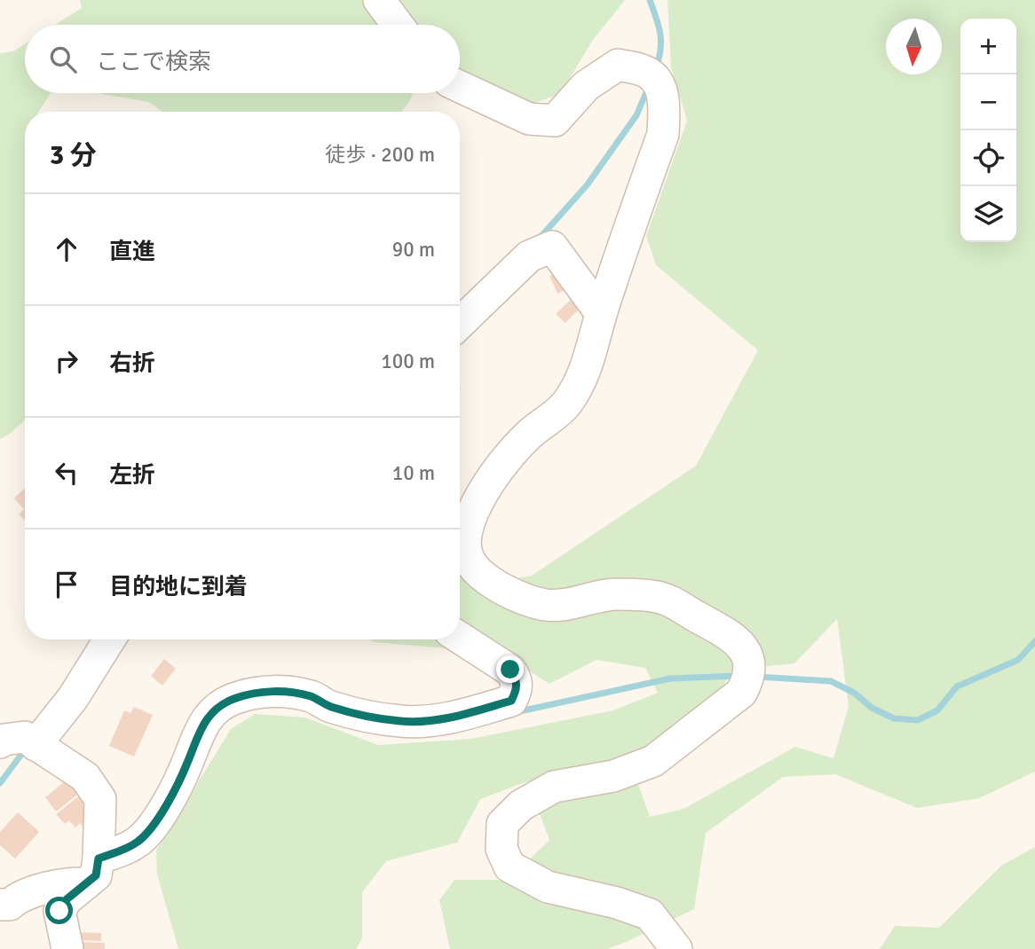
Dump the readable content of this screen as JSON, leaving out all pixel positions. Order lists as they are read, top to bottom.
{
  "north": "bottom",
  "page": {
    "map_buttons": ["+", "−"],
    "search": "ここで検索",
    "heading": ["3 分", "徒歩 · 200 m"],
    "list": [
      ["直進", "90 m"],
      ["右折", "100 m"],
      ["左折", "10 m"],
      "目的地に到着"
    ]
  }
}
